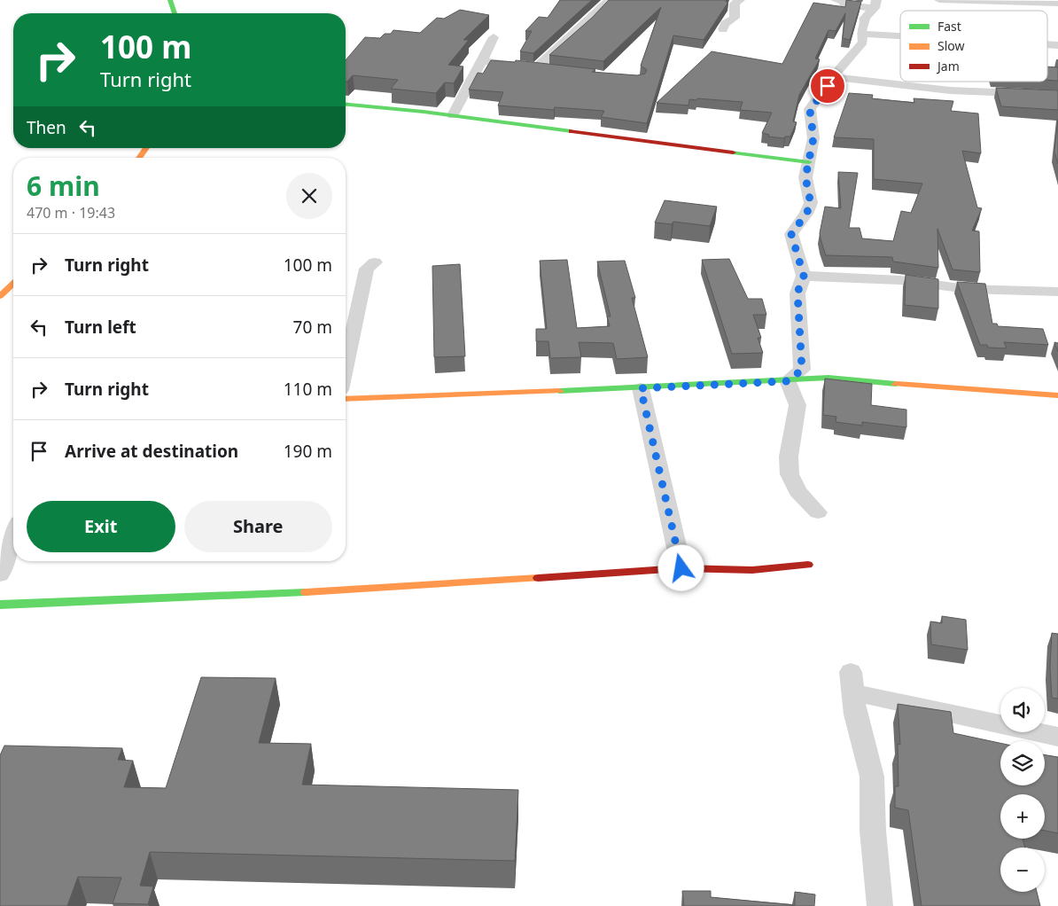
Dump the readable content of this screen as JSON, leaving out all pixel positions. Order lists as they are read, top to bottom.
{
  "legend": ["Fast", "Slow", "Jam"],
  "page": {
    "turn": ["100 m", "Turn right"],
    "then": "Then",
    "heading": ["6 min", "470 m · 19:43"],
    "list": [
      {
        "name": "Turn right",
        "value": "100 m"
      },
      {
        "name": "Turn left",
        "value": "70 m"
      },
      {
        "name": "Turn right",
        "value": "110 m"
      },
      {
        "name": "Arrive at destination",
        "value": "190 m"
      }
    ],
    "buttons": ["Exit", "Share"],
    "map_buttons": ["+", "−"]
  }
}
